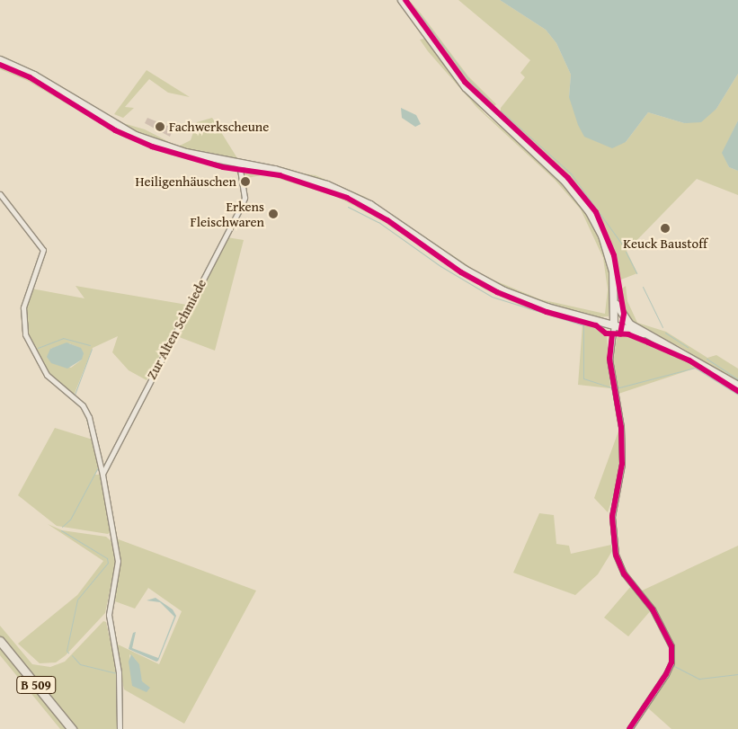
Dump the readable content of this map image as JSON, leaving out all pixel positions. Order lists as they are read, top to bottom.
{
  "streets": {
    "main road": ["B 509"],
    "street": ["Zur Alten Schmiede"]
  },
  "places": [
    "Fachwerkscheune",
    "Heiligenhäuschen",
    "Erkens Fleischwaren",
    "Keuck Baustoff"
  ]
}
